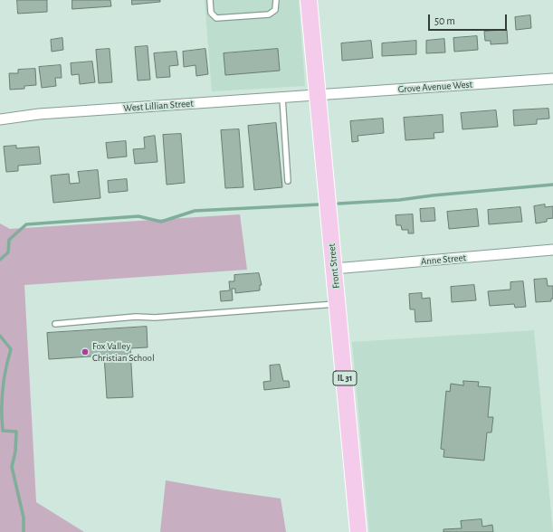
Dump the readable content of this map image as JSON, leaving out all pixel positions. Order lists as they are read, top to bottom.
{
  "streets": {
    "main road": ["Front Street", "IL 31"],
    "street": ["Grove Avenue West", "West Lillian Street", "Anne Street"]
  },
  "crossings": [
    ["Grove Avenue West", "West Lillian Street"],
    ["Grove Avenue West", "Front Street"],
    ["West Lillian Street", "Front Street"],
    ["Anne Street", "Front Street"]
  ],
  "places": ["Fox Valley Christian School"],
  "scale_bar": "50 m"
}
